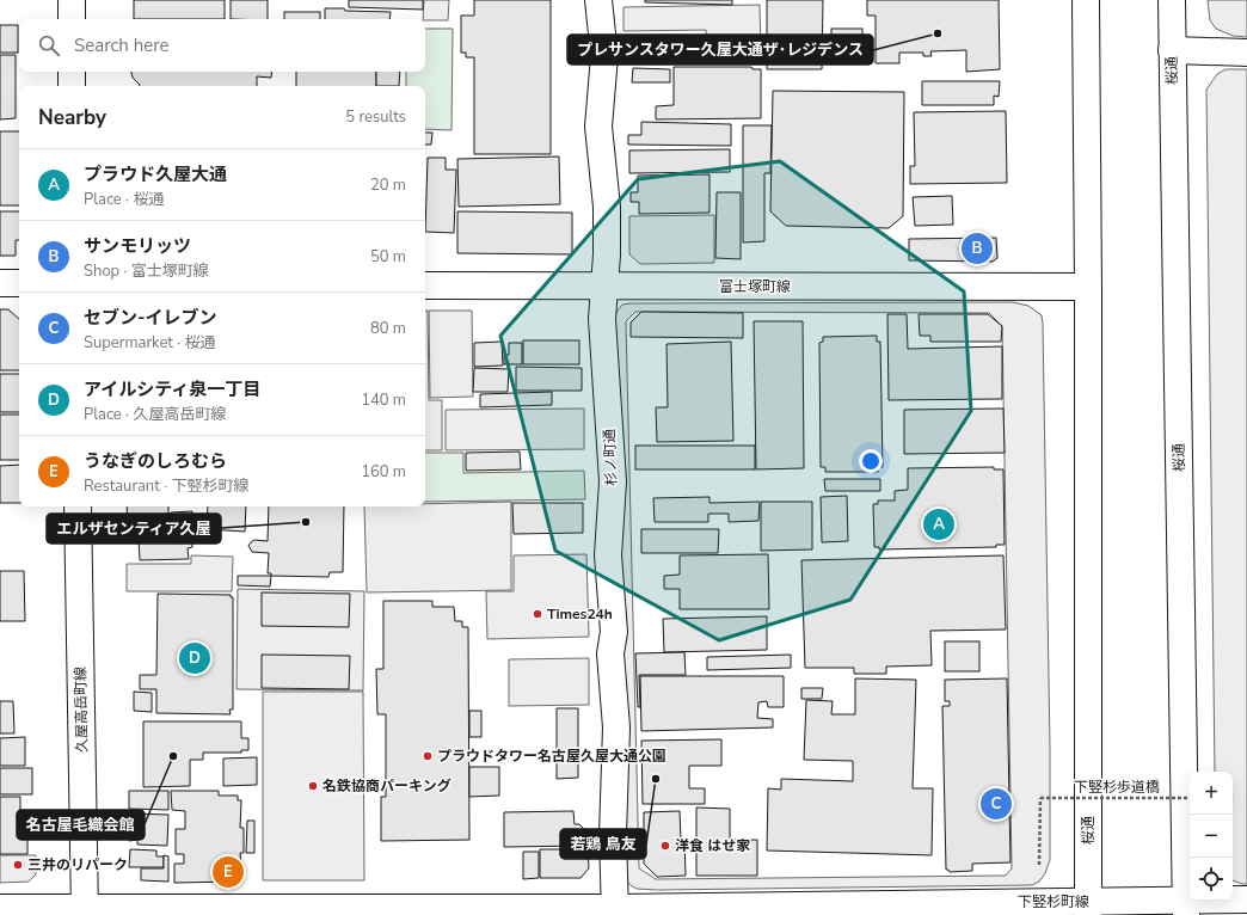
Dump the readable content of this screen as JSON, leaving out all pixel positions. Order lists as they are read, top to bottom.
{
  "streets": {
    "main road": [
      "桜通",
      "富士塚町線",
      "杉ノ町通",
      "久屋高岳町線",
      "下竪杉町線"
    ],
    "path": ["下竪杉歩道橋"]
  },
  "crossings": [
    ["桜通", "富士塚町線"],
    ["桜通", "下竪杉町線"],
    ["富士塚町線", "杉ノ町通"],
    ["杉ノ町通", "下竪杉町線"],
    ["久屋高岳町線", "下竪杉町線"]
  ],
  "places": [
    "プレサンスタワー久屋大通ザ･レジデンス",
    "エルザセンティア久屋",
    "Times24h",
    "名古屋毛織会館",
    "プラウドタワー名古屋久屋大通公園",
    "若鶏 鳥友",
    "名鉄協商パーキング",
    "洋食 はせ家",
    "三井のリパーク"
  ],
  "page": {
    "search": "Search here",
    "heading": ["Nearby", "5 results"],
    "list": [
      {
        "mark": "A",
        "name": "プラウド久屋大通",
        "note": "Place · 桜通",
        "value": "20 m"
      },
      {
        "mark": "B",
        "name": "サンモリッツ",
        "note": "Shop · 富士塚町線",
        "value": "50 m"
      },
      {
        "mark": "C",
        "name": "セブン-イレブン",
        "note": "Supermarket · 桜通",
        "value": "80 m"
      },
      {
        "mark": "D",
        "name": "アイルシティ泉一丁目",
        "note": "Place · 久屋高岳町線",
        "value": "140 m"
      },
      {
        "mark": "E",
        "name": "うなぎのしろむら",
        "note": "Restaurant · 下竪杉町線",
        "value": "160 m"
      }
    ],
    "pins": [
      "B",
      "A",
      "D",
      "C",
      "E"
    ],
    "map_buttons": ["+", "−"]
  }
}
